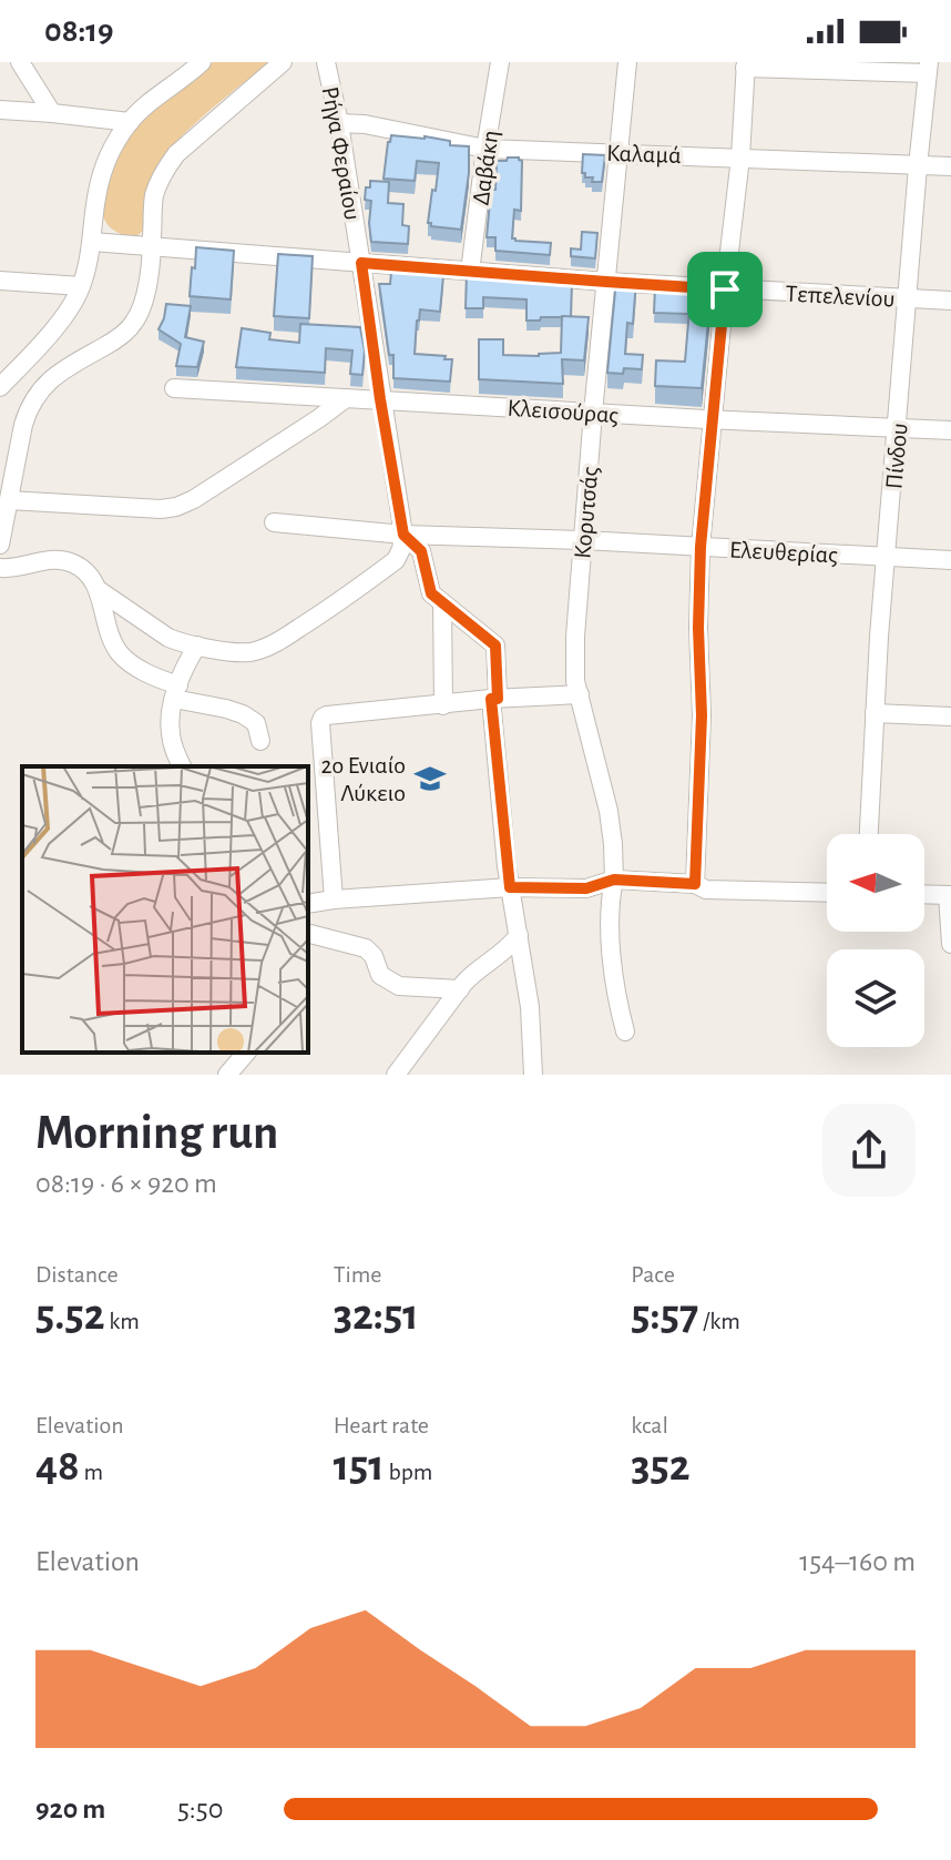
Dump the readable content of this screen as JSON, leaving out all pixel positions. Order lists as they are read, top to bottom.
{
  "streets": {
    "street": [
      "Ρήγα Φεραίου",
      "Καλαμά",
      "Δαβάκη",
      "Τεπελενίου",
      "Κλεισούρας",
      "Πίνδου",
      "Κορυτσάς",
      "Ελευθερίας"
    ]
  },
  "crossings": [
    ["Ρήγα Φεραίου", "Καλαμά"],
    ["Ρήγα Φεραίου", "Τεπελενίου"],
    ["Ρήγα Φεραίου", "Κλεισούρας"],
    ["Ρήγα Φεραίου", "Ελευθερίας"],
    ["Καλαμά", "Δαβάκη"],
    ["Καλαμά", "Πίνδου"],
    ["Καλαμά", "Κορυτσάς"],
    ["Δαβάκη", "Τεπελενίου"],
    ["Τεπελενίου", "Πίνδου"],
    ["Τεπελενίου", "Κορυτσάς"],
    ["Κλεισούρας", "Πίνδου"],
    ["Κλεισούρας", "Κορυτσάς"],
    ["Πίνδου", "Ελευθερίας"],
    ["Κορυτσάς", "Ελευθερίας"]
  ],
  "places": {
    "school or university": ["2ο Ενιαίο Λύκειο"]
  },
  "north": "left",
  "page": {
    "status": "08:19",
    "heading": ["Morning run", "08:19 · 6 × 920 m"],
    "stats": [
      ["Distance", "5.52 km"],
      ["Time", "32:51"],
      ["Pace", "5:57 /km"],
      ["Elevation", "48 m"],
      ["Heart rate", "151 bpm"],
      ["kcal", "352"]
    ],
    "chart": ["Elevation", "154–160 m"],
    "list": [
      {
        "name": "920 m",
        "note": "5:50"
      }
    ]
  }
}
